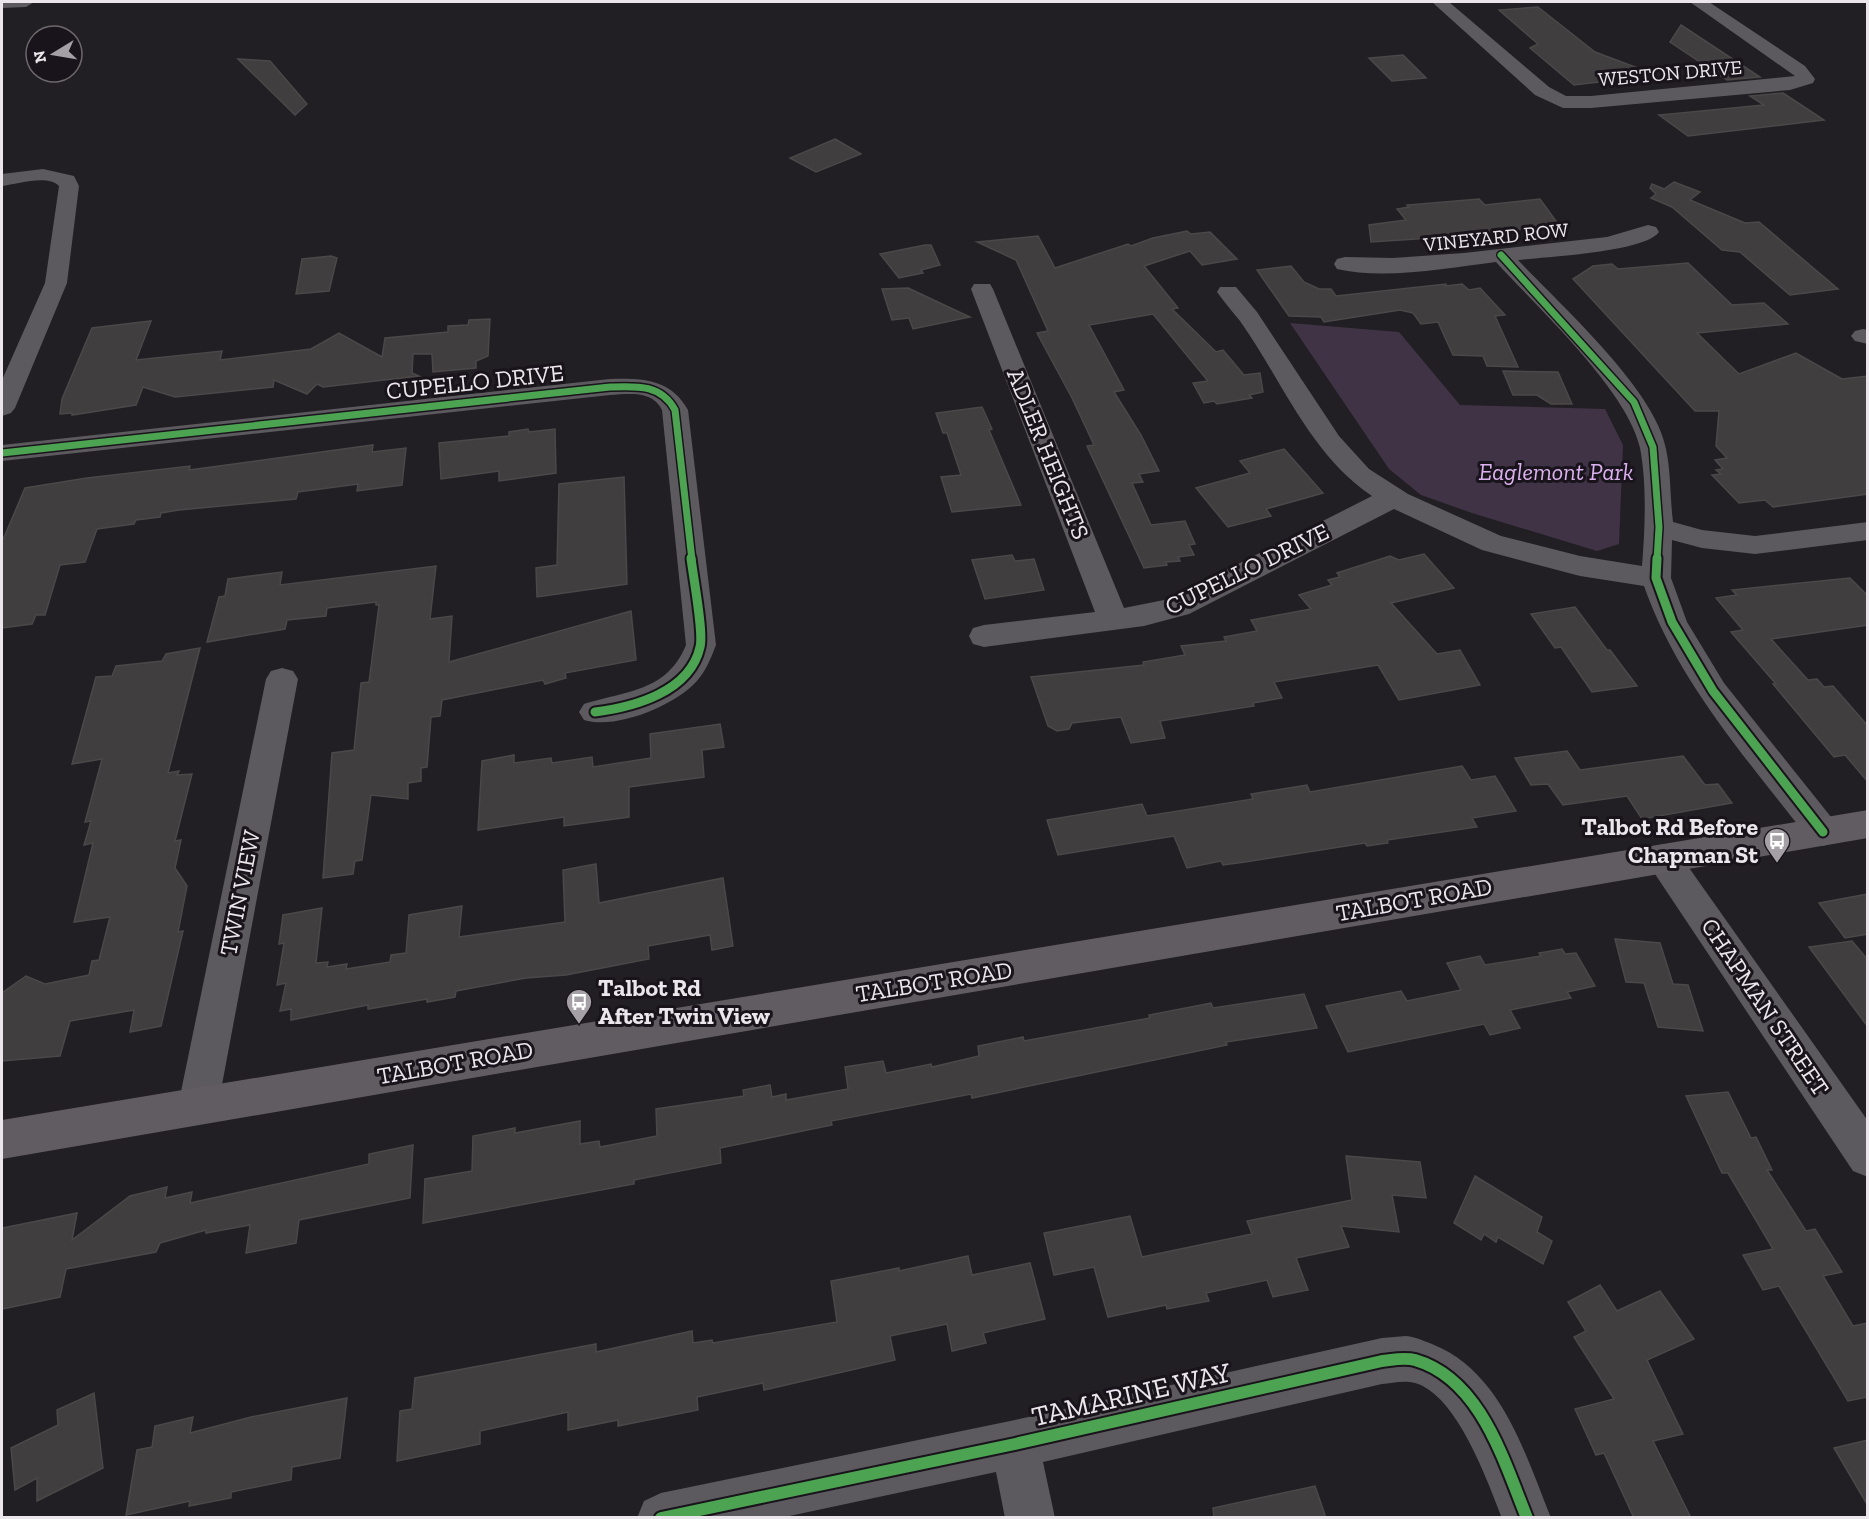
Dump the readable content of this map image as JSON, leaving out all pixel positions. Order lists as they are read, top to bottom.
{
  "streets": {
    "main road": ["TALBOT ROAD"],
    "street": [
      "WESTON DRIVE",
      "VINEYARD ROW",
      "CUPELLO DRIVE",
      "ADLER HEIGHTS",
      "TWIN VIEW",
      "CHAPMAN STREET",
      "TAMARINE WAY"
    ]
  },
  "crossings": [
    ["CUPELLO DRIVE", "ADLER HEIGHTS"],
    ["TWIN VIEW", "TALBOT ROAD"],
    ["TALBOT ROAD", "CHAPMAN STREET"]
  ],
  "parks": ["Eaglemont Park"],
  "places": {
    "bus stop": ["Talbot Rd Before Chapman St", "Talbot Rd After Twin View"]
  },
  "north": "left"
}
